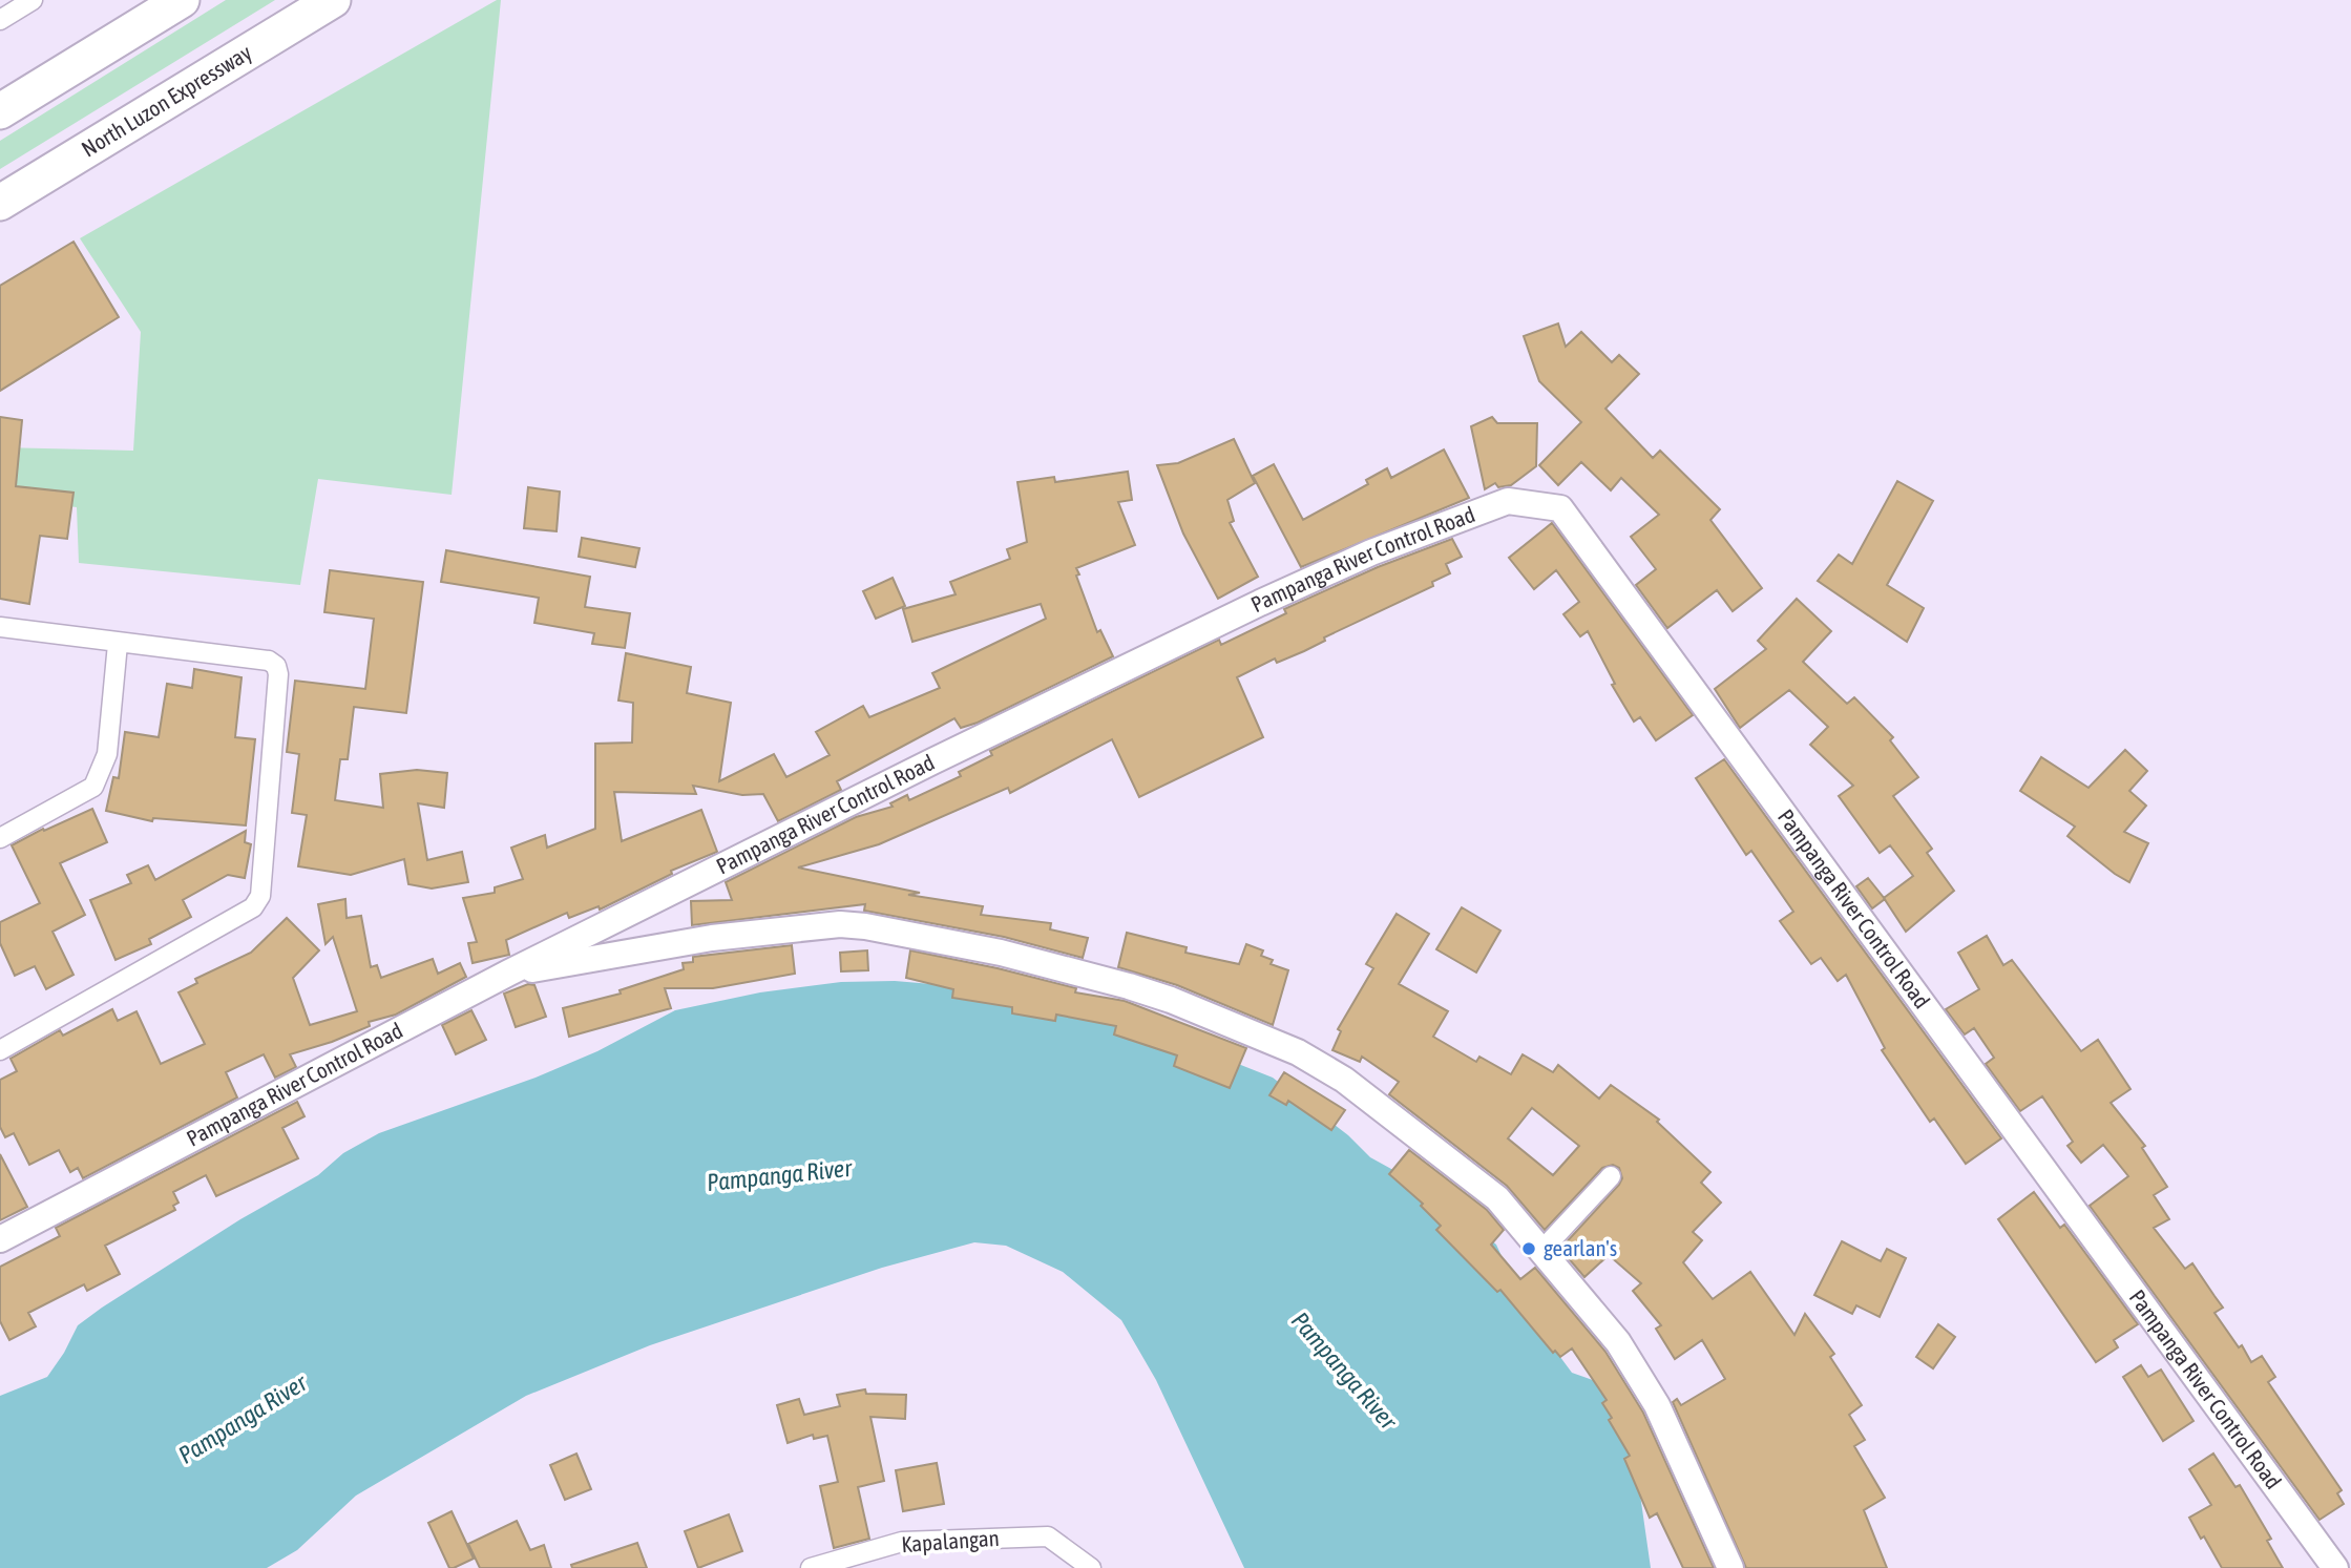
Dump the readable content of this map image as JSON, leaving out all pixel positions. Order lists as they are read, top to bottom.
{
  "streets": {
    "highway": ["North Luzon Expressway"],
    "street": ["Pampanga River Control Road", "Kapalangan"]
  },
  "water": ["Pampanga River"],
  "places": ["gearlan's"]
}
